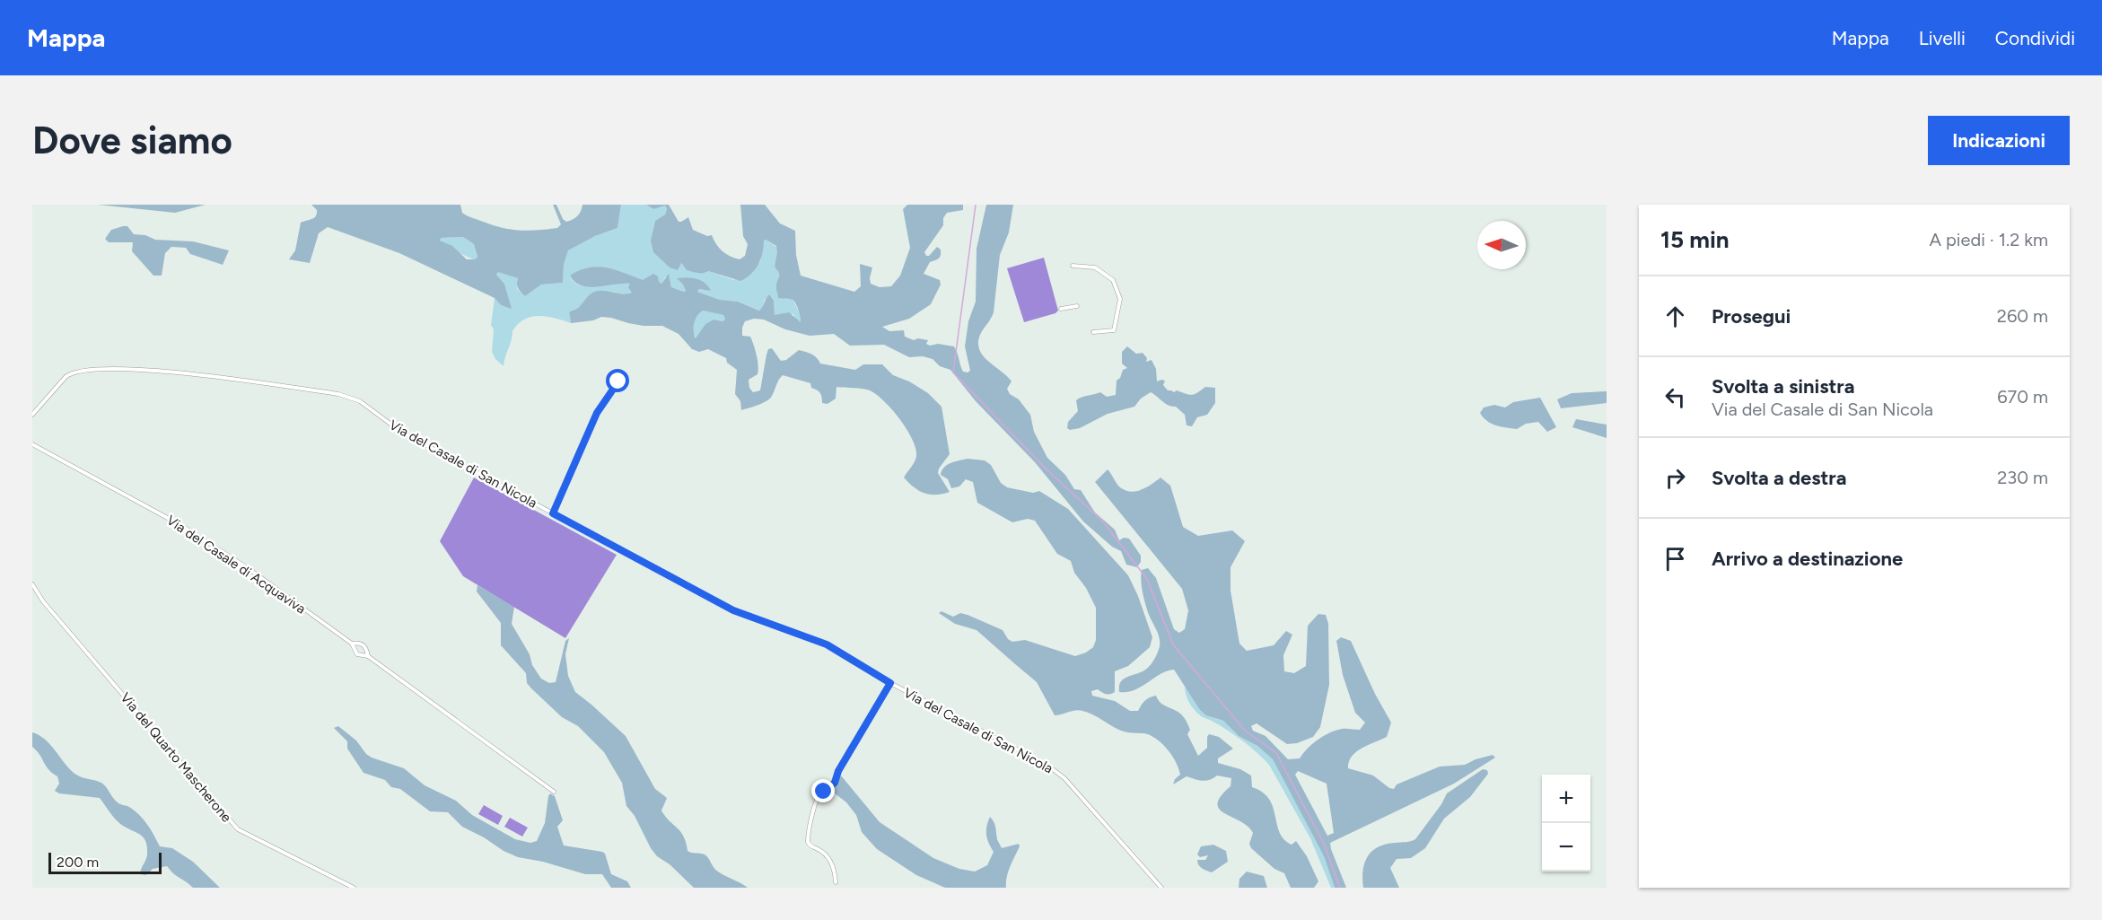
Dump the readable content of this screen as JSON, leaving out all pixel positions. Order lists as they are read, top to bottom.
{
  "streets": {
    "street": ["Via del Casale di San Nicola", "Via del Casale di Acquaviva", "Via del Quarto Mascherone"]
  },
  "scale_bar": "200 m",
  "north": "left",
  "page": {
    "header": "Mappa",
    "nav": ["Mappa", "Livelli", "Condividi"],
    "buttons": "Indicazioni",
    "title": "Dove siamo",
    "heading": ["15 min", "A piedi · 1.2 km"],
    "list": [
      ["Prosegui", "260 m"],
      ["Svolta a sinistra", "Via del Casale di San Nicola", "670 m"],
      ["Svolta a destra", "230 m"],
      "Arrivo a destinazione"
    ],
    "map_buttons": ["+", "−"],
    "scale": "200 m"
  }
}
